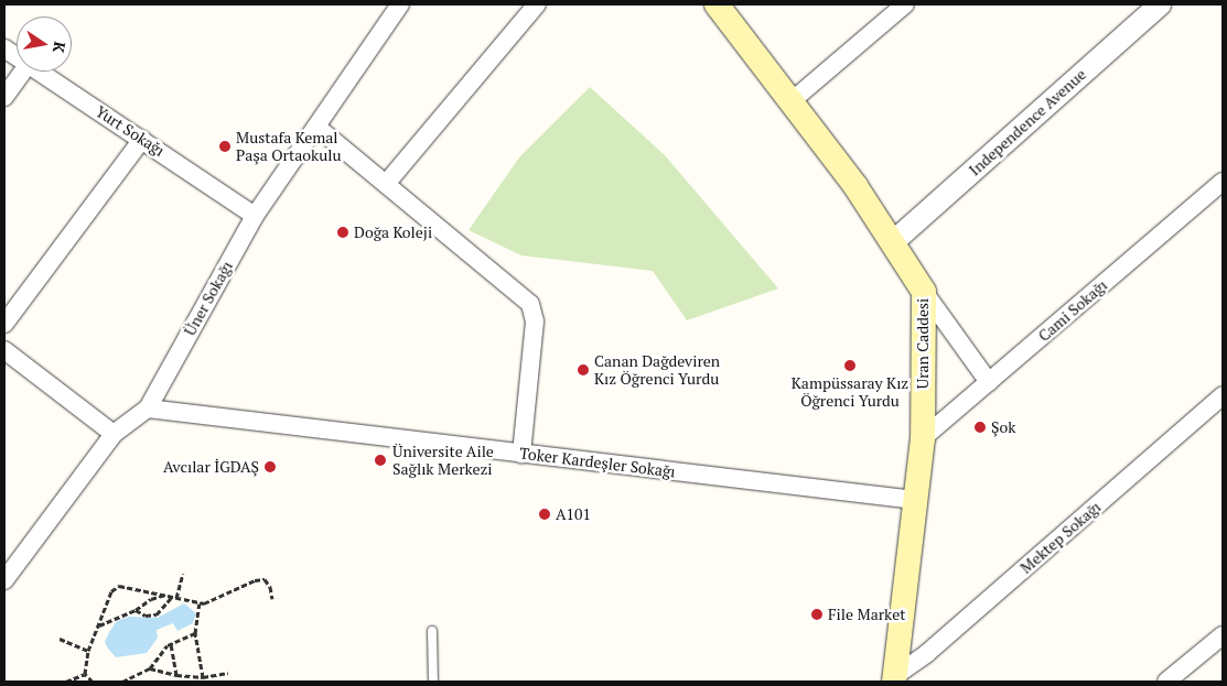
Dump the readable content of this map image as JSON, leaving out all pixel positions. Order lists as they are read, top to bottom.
{
  "streets": {
    "main road": ["Uran Caddesi"],
    "street": [
      "Independence Avenue",
      "Yurt Sokağı",
      "Üner Sokağı",
      "Cami Sokağı",
      "Toker Kardeşler Sokağı",
      "Mektep Sokağı"
    ]
  },
  "crossings": [
    ["Independence Avenue", "Uran Caddesi"],
    ["Yurt Sokağı", "Üner Sokağı"],
    ["Üner Sokağı", "Toker Kardeşler Sokağı"],
    ["Cami Sokağı", "Uran Caddesi"],
    ["Uran Caddesi", "Toker Kardeşler Sokağı"],
    ["Uran Caddesi", "Mektep Sokağı"]
  ],
  "places": [
    "Mustafa Kemal Paşa Ortaokulu",
    "Doğa Koleji",
    "Kampüssaray Kız Öğrenci Yurdu",
    "Canan Dağdeviren Kız Öğrenci Yurdu",
    "Şok",
    "Üniversite Aile Sağlık Merkezi",
    "Avcılar İGDAŞ",
    "A101",
    "File Market"
  ],
  "north": "right"
}
